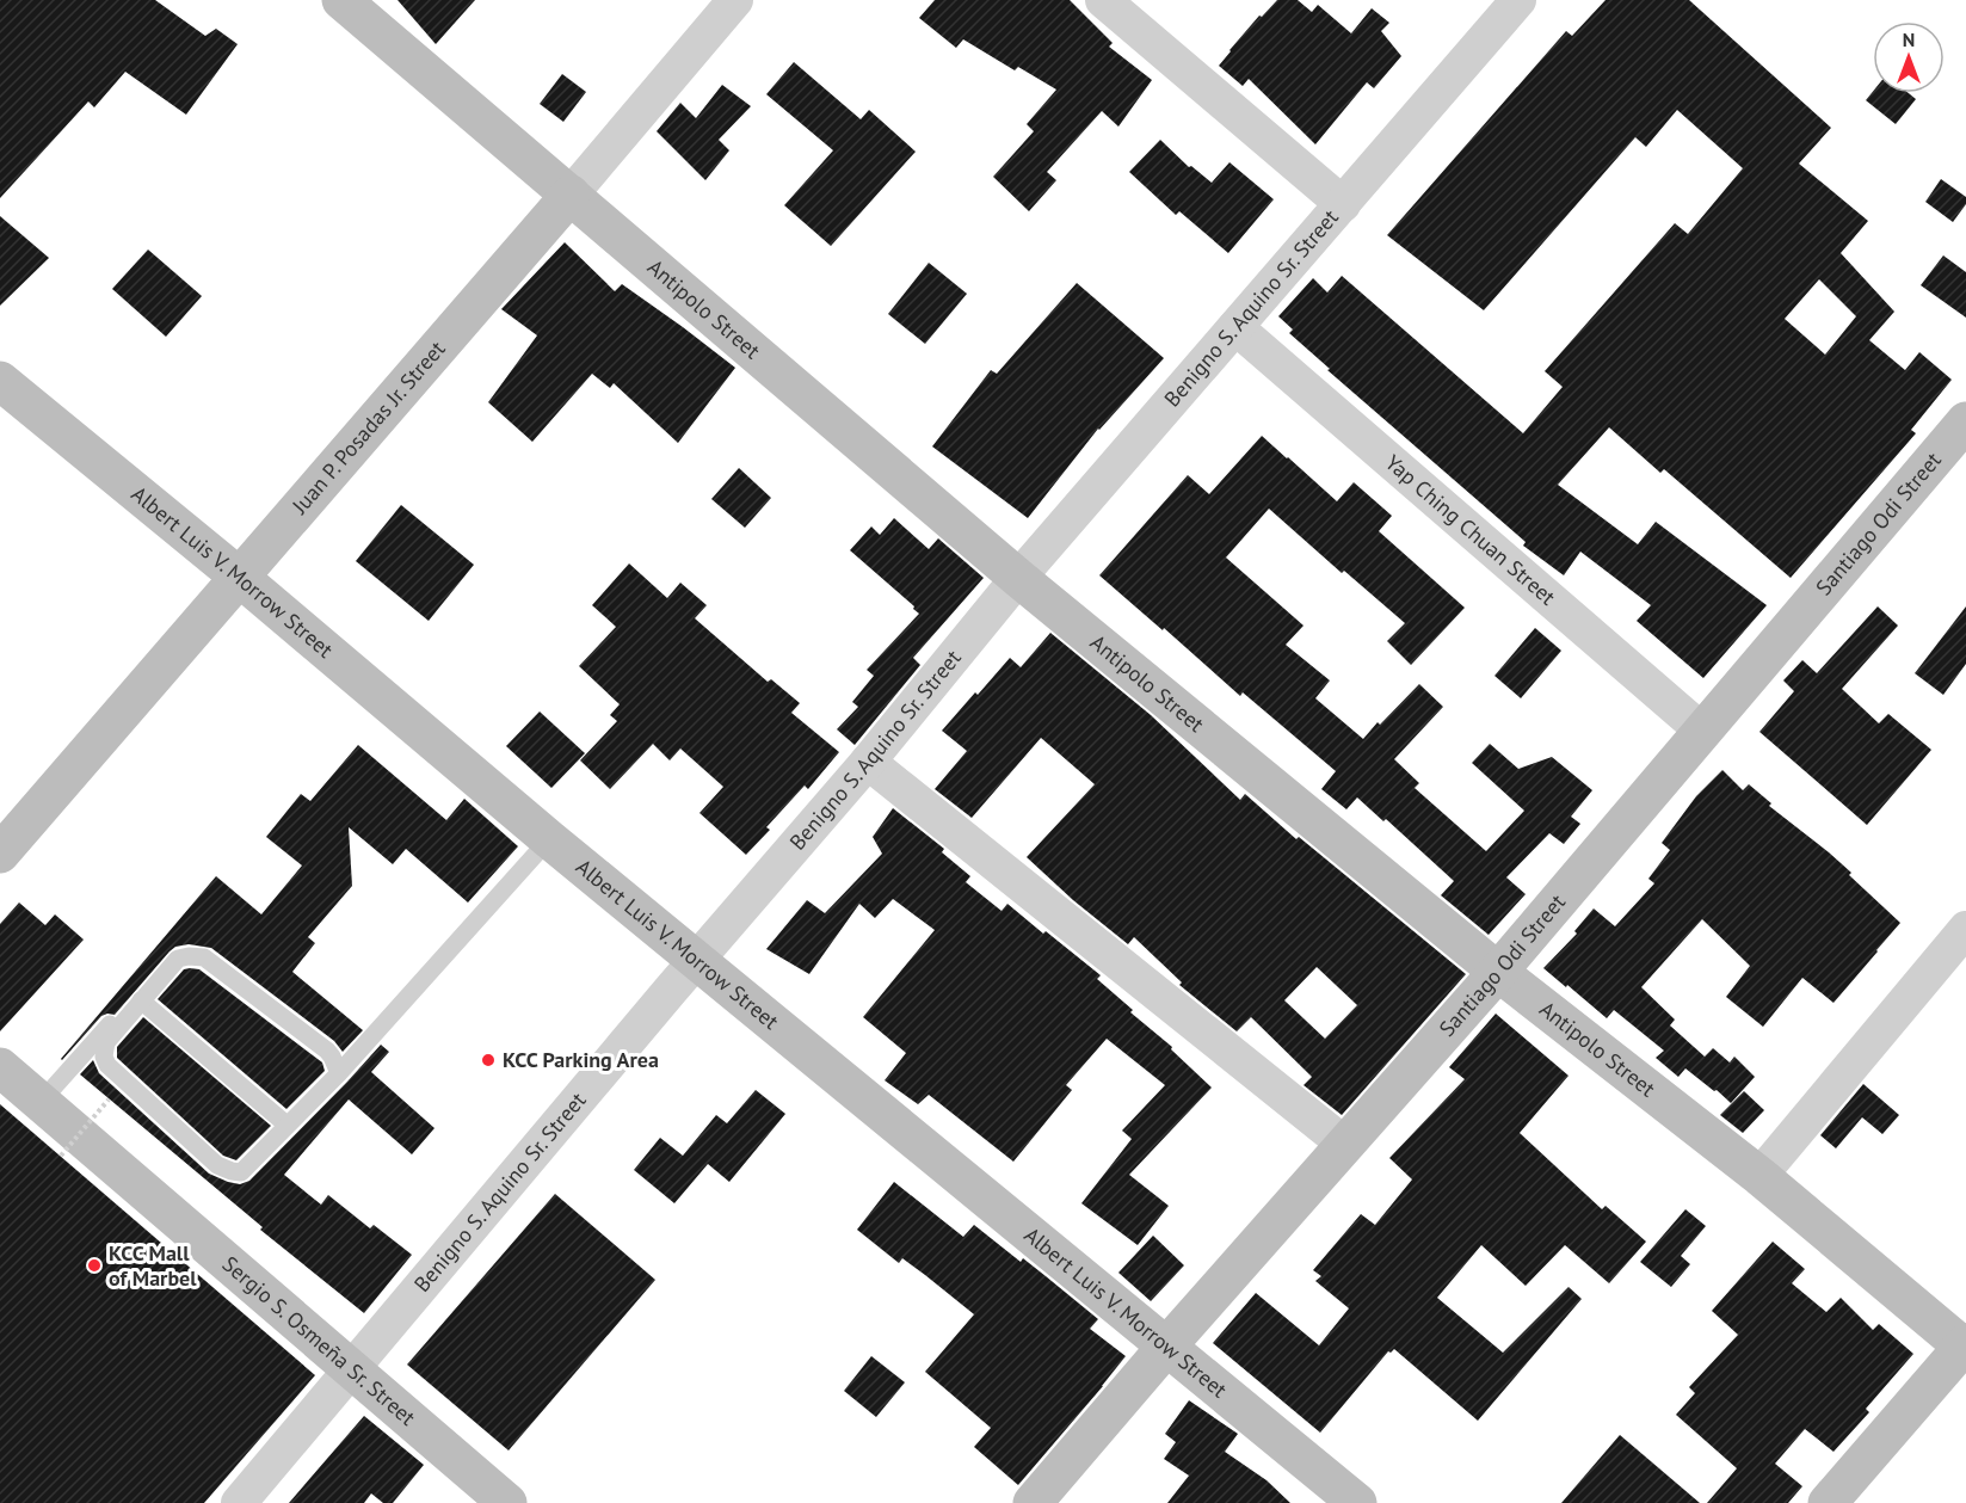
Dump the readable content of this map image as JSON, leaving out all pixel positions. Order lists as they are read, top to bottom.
{
  "streets": {
    "street": [
      "Benigno S. Aquino Sr. Street",
      "Antipolo Street",
      "Juan P. Posadas Jr. Street",
      "Santiago Odi Street",
      "Yap Ching Chuan Street",
      "Albert Luis V. Morrow Street",
      "Sergio S. Osmeña Sr. Street"
    ]
  },
  "crossings": [
    ["Benigno S. Aquino Sr. Street", "Antipolo Street"],
    ["Benigno S. Aquino Sr. Street", "Yap Ching Chuan Street"],
    ["Benigno S. Aquino Sr. Street", "Albert Luis V. Morrow Street"],
    ["Benigno S. Aquino Sr. Street", "Sergio S. Osmeña Sr. Street"],
    ["Antipolo Street", "Juan P. Posadas Jr. Street"],
    ["Antipolo Street", "Santiago Odi Street"],
    ["Juan P. Posadas Jr. Street", "Albert Luis V. Morrow Street"],
    ["Santiago Odi Street", "Yap Ching Chuan Street"],
    ["Santiago Odi Street", "Albert Luis V. Morrow Street"]
  ],
  "places": ["KCC Parking Area", "KCC Mall of Marbel"],
  "north": "top"
}
